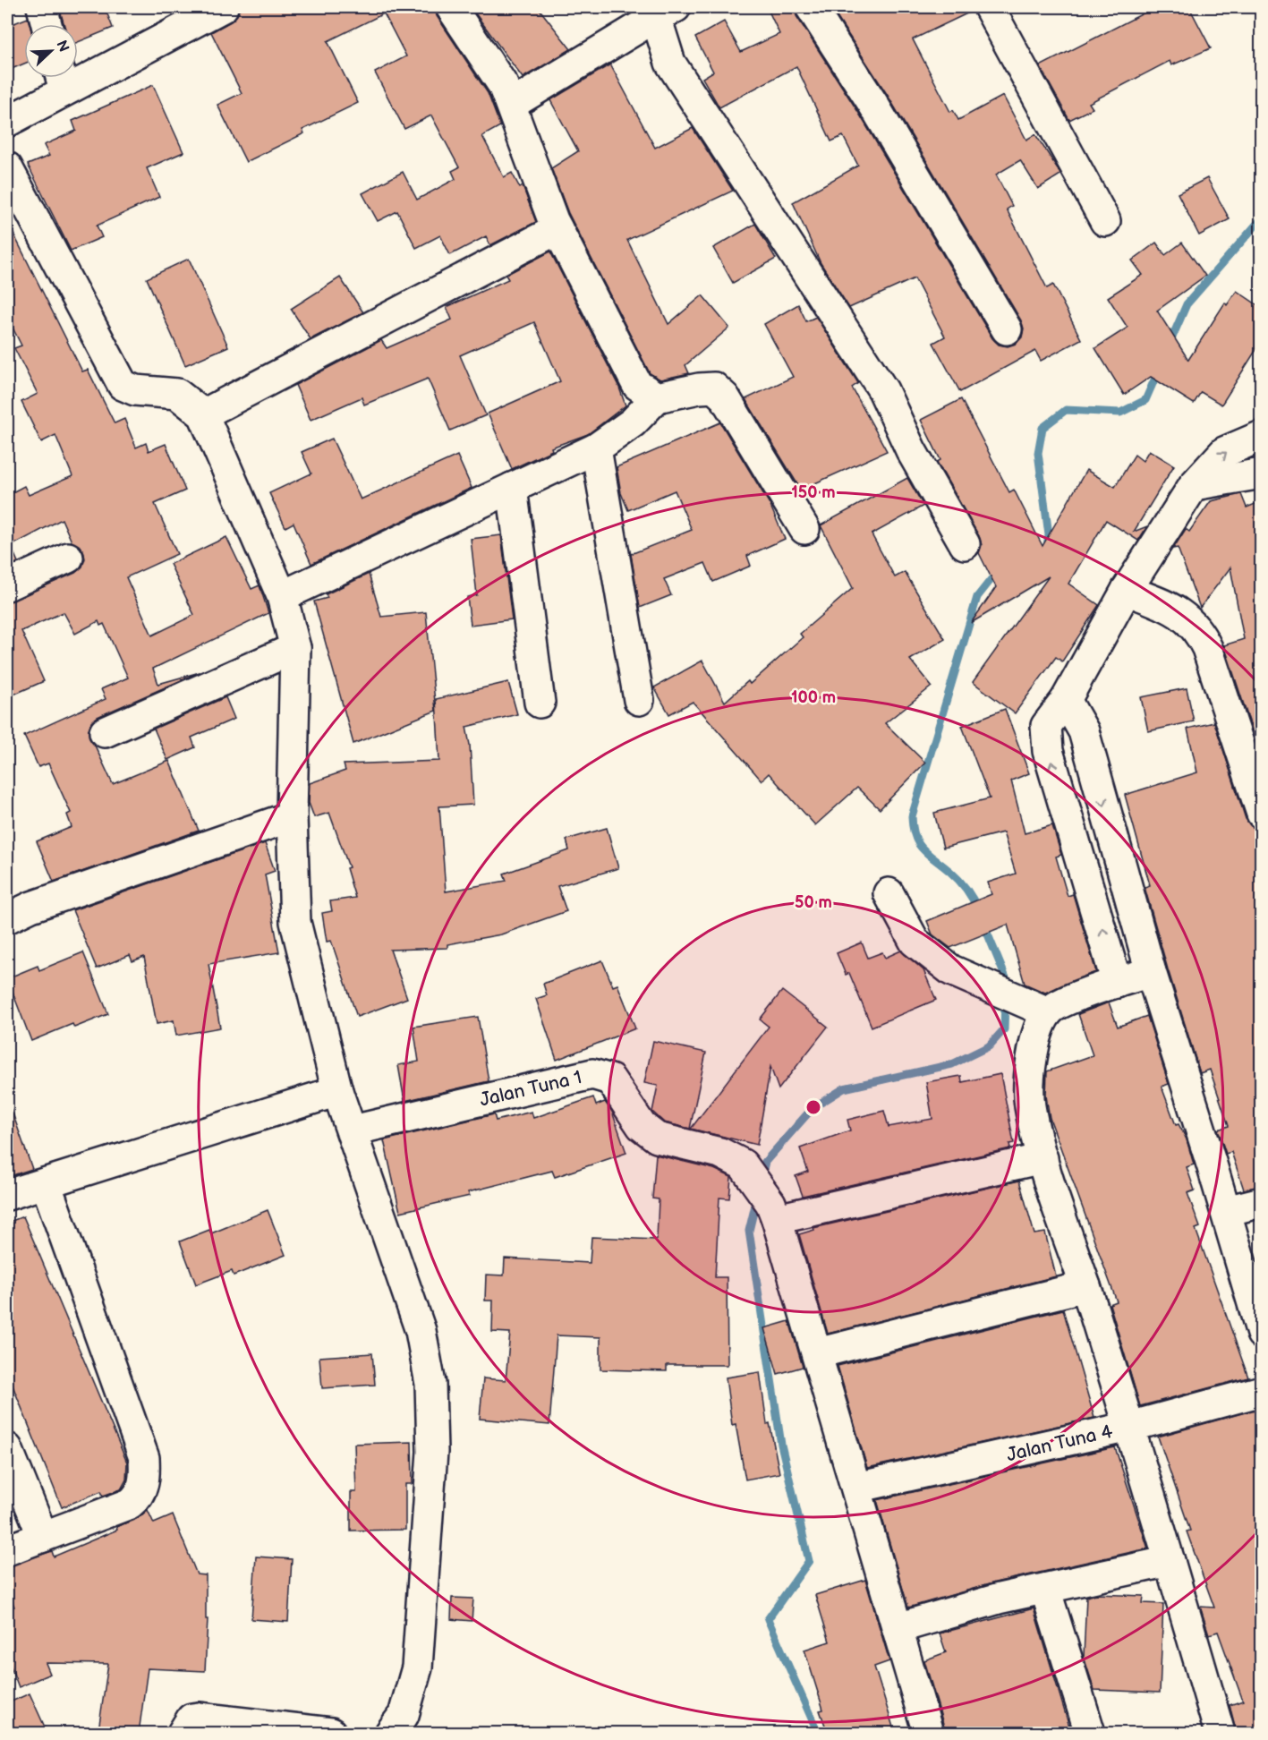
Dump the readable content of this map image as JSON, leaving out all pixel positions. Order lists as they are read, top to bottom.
{
  "streets": {
    "street": ["Jalan Tuna 1", "Jalan Tuna 4"]
  },
  "north": "top right",
  "rings": ["150 m", "100 m", "50 m"]
}
